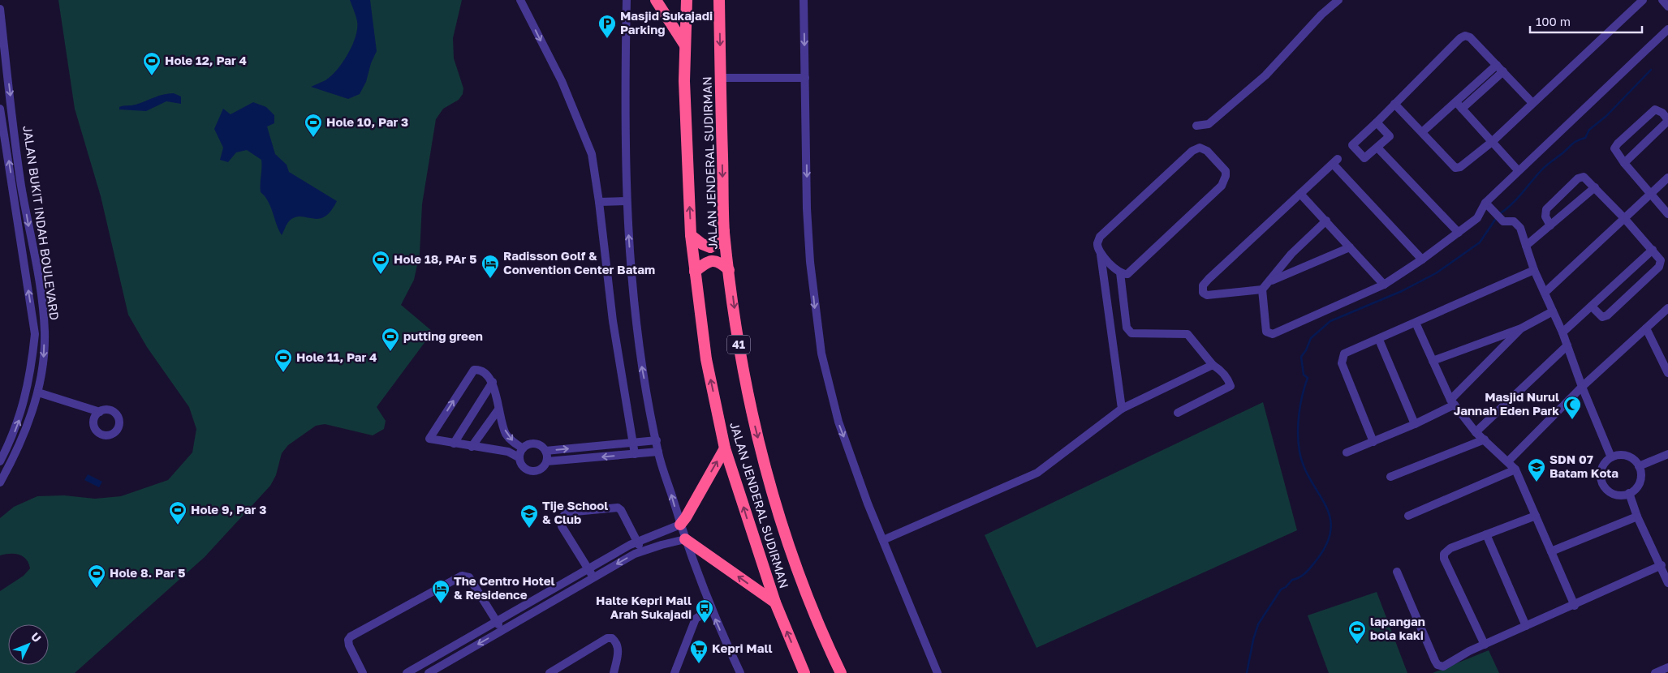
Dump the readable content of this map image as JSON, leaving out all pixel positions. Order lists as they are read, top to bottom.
{
  "streets": {
    "highway": ["JALAN JENDERAL SUDIRMAN", "41"],
    "street": ["JALAN BUKIT INDAH BOULEVARD"]
  },
  "places": {
    "parking": ["Masjid Sukajadi Parking"],
    "sports": [
      "Hole 12, Par 4",
      "Hole 10, Par 3",
      "Hole 18, PAr 5",
      "putting green",
      "Hole 11, Par 4",
      "Hole 9, Par 3",
      "Hole 8. Par 5",
      "lapangan bola kaki"
    ],
    "hotel": ["Radisson Golf & Convention Center Batam", "The Centro Hotel & Residence"],
    "mosque": ["Masjid Nurul Jannah Eden Park"],
    "school or university": ["SDN 07 Batam Kota", "Tije School & Club"],
    "bus stop": ["Halte Kepri Mall Arah Sukajadi"],
    "supermarket": ["Kepri Mall"]
  },
  "scale_bar": "100 m",
  "north": "top right"
}
